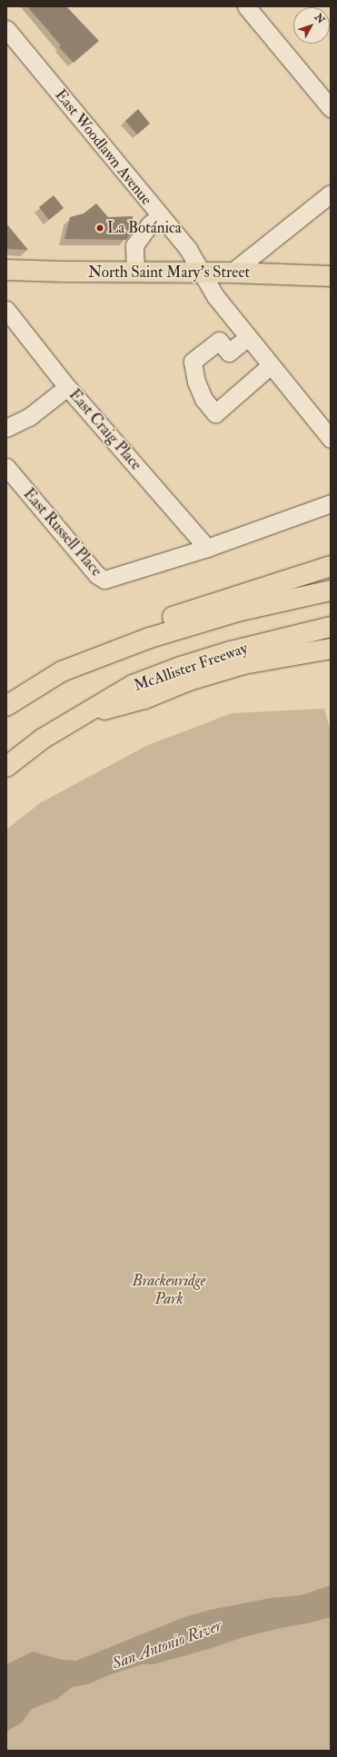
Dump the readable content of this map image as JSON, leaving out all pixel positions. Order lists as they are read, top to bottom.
{
  "streets": {
    "main road": ["North Saint Mary's Street", "McAllister Freeway"],
    "street": ["East Woodlawn Avenue", "East Craig Place", "East Russell Place"]
  },
  "crossings": [
    ["East Woodlawn Avenue", "North Saint Mary's Street"],
    ["East Craig Place", "East Russell Place"]
  ],
  "water": ["San Antonio River"],
  "parks": ["Brackenridge Park"],
  "places": ["La Botánica"],
  "north": "top right"
}
